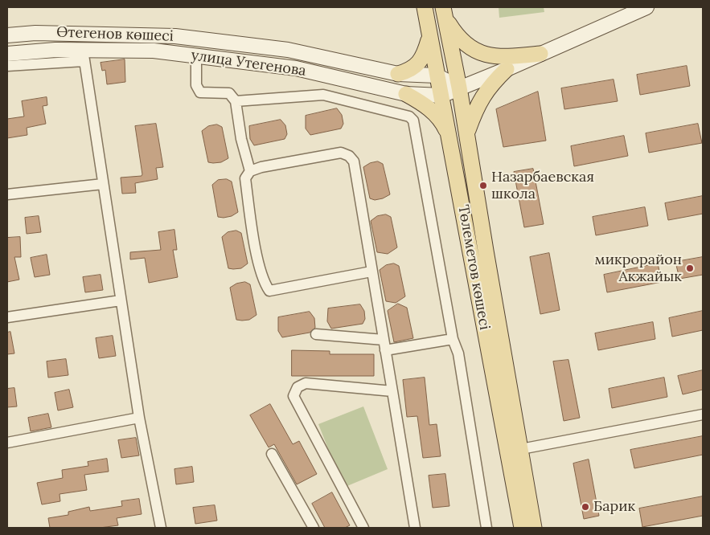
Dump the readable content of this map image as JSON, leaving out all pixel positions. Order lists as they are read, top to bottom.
{
  "streets": {
    "main road": ["Өтегенов көшесі", "улица Утегенова", "Төлеметов көшесі"]
  },
  "crossings": [
    ["Өтегенов көшесі", "Төлеметов көшесі"],
    ["улица Утегенова", "Төлеметов көшесі"]
  ],
  "places": ["Назарбаевская школа", "микрорайон Акжайык", "Барик"]
}
